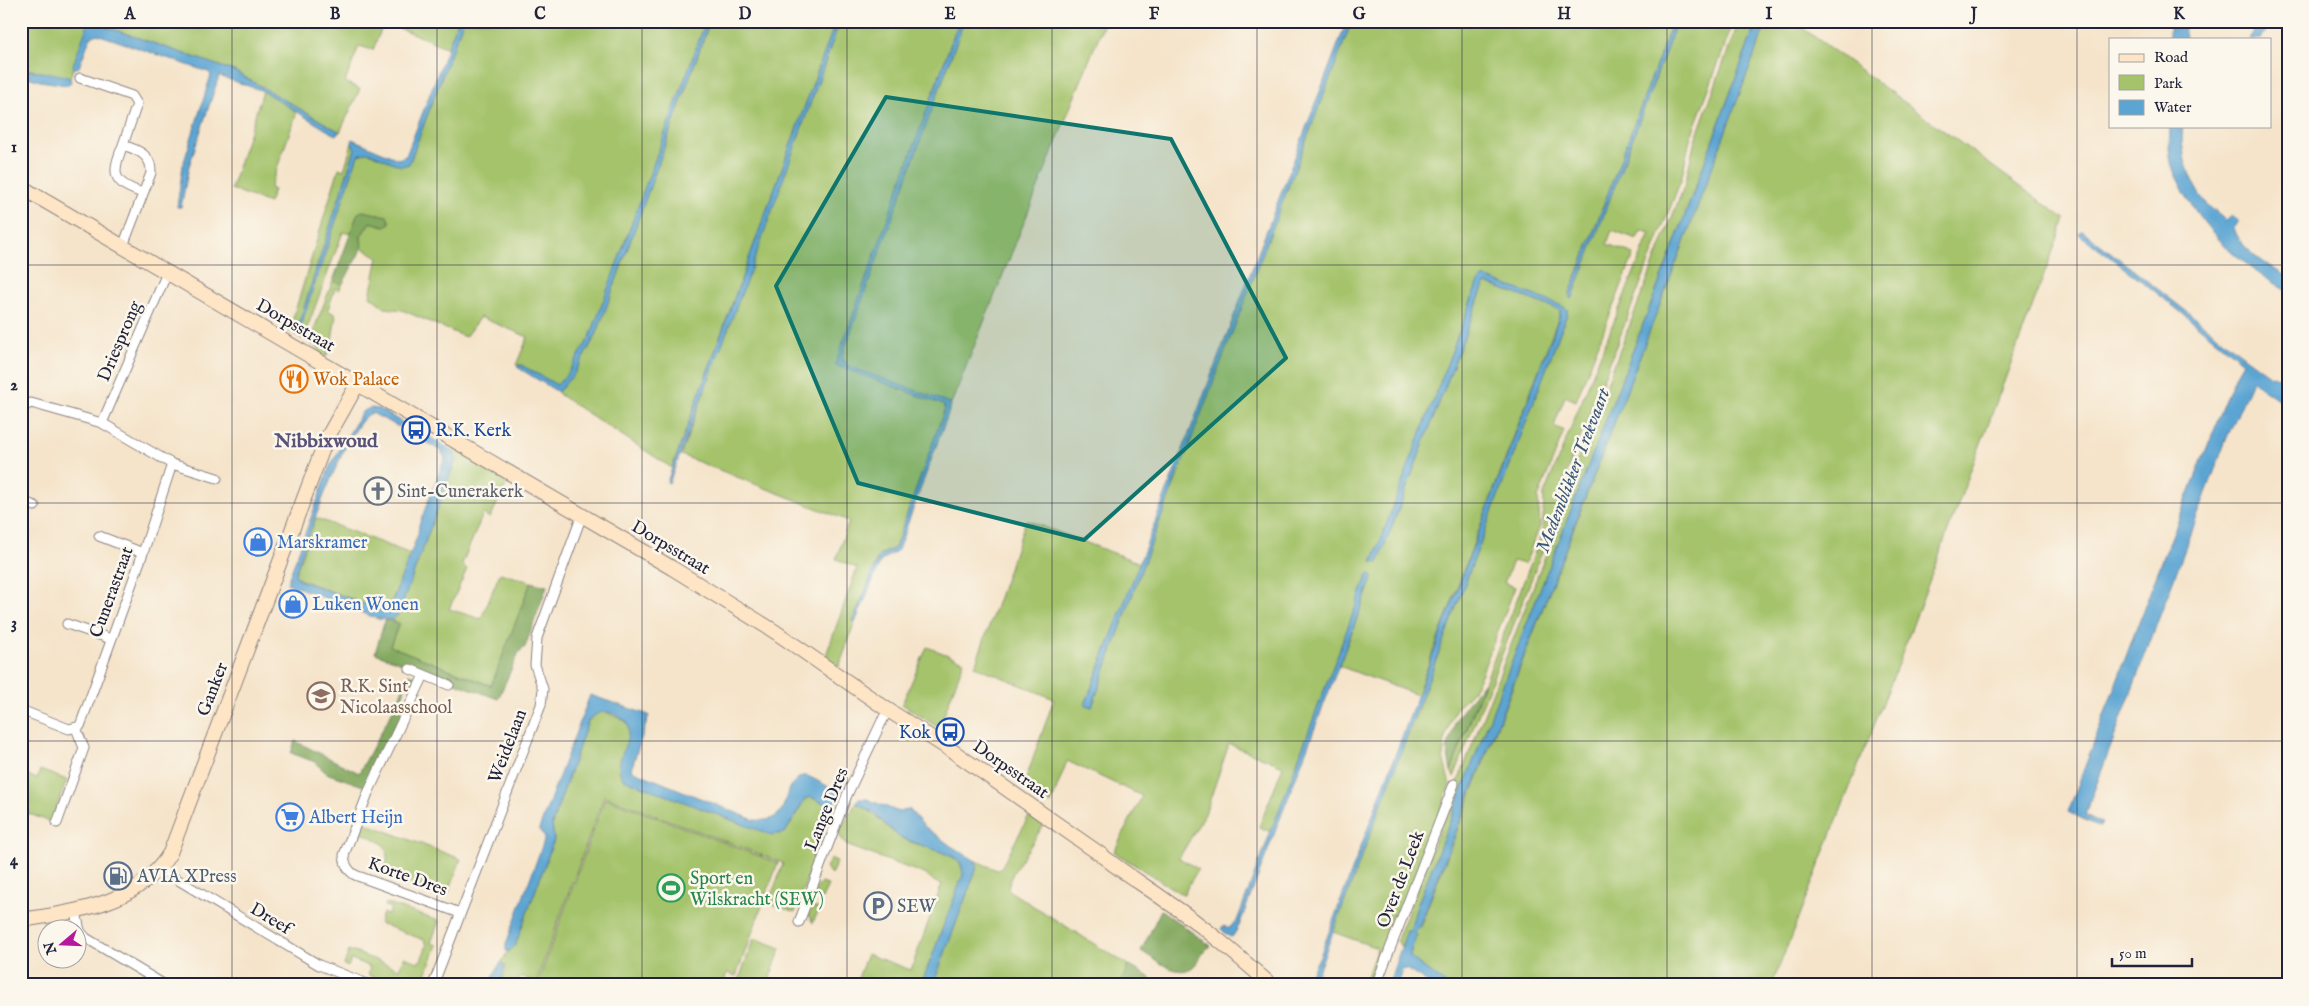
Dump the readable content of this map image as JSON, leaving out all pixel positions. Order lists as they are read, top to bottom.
{
  "streets": {
    "street": [
      "Dorpsstraat",
      "Driesprong",
      "Cunerastraat",
      "Ganker",
      "Weidelaan",
      "Lange Dres",
      "Korte Dres",
      "Over de Leek",
      "Dreef"
    ]
  },
  "crossings": [
    ["Dorpsstraat", "Driesprong"],
    ["Dorpsstraat", "Ganker"],
    ["Dorpsstraat", "Weidelaan"],
    ["Dorpsstraat", "Lange Dres"],
    ["Ganker", "Dreef"],
    ["Weidelaan", "Korte Dres"]
  ],
  "districts": ["Nibbixwoud"],
  "water": ["Medemblikker Trekvaart"],
  "places": {
    "restaurant": ["Wok Palace"],
    "bus stop": ["R.K. Kerk", "Kok"],
    "church": ["Sint-Cunerakerk"],
    "shop": ["Marskramer", "Luken Wonen"],
    "school or university": ["R.K. Sint Nicolaasschool"],
    "supermarket": ["Albert Heijn"],
    "fuel station": ["AVIA XPress"],
    "sports": ["Sport en Wilskracht (SEW)"],
    "parking": ["SEW"]
  },
  "legend": ["Road", "Park", "Water"],
  "scale_bar": "50 m",
  "north": "left",
  "grid": {
    "columns": [
      "A",
      "B",
      "C",
      "D",
      "E",
      "F",
      "G",
      "H",
      "I",
      "J",
      "K"
    ],
    "rows": [
      "1",
      "2",
      "3",
      "4"
    ]
  }
}
